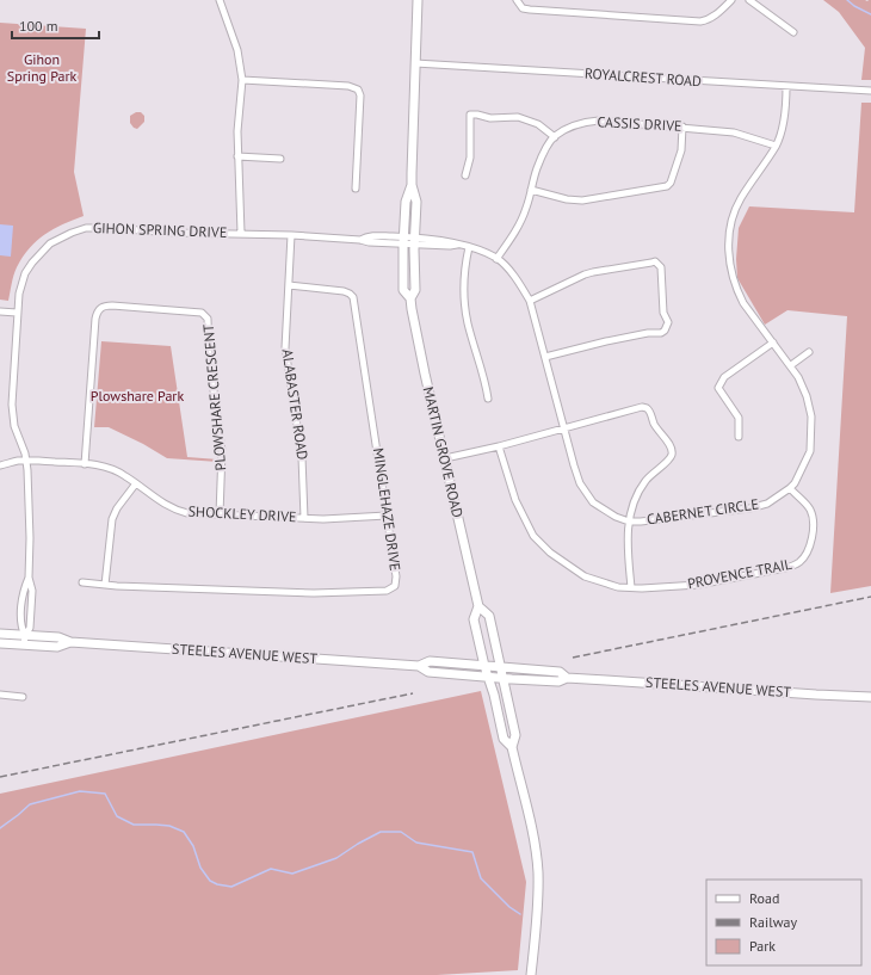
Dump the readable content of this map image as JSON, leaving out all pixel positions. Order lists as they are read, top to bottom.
{
  "streets": {
    "main road": ["MARTIN GROVE ROAD", "STEELES AVENUE WEST"],
    "street": [
      "ROYALCREST ROAD",
      "CASSIS DRIVE",
      "GIHON SPRING DRIVE",
      "PLOWSHARE CRESCENT",
      "ALABASTER ROAD",
      "MINGLEHAZE DRIVE",
      "CABERNET CIRCLE",
      "SHOCKLEY DRIVE",
      "PROVENCE TRAIL"
    ]
  },
  "crossings": [
    ["ROYALCREST ROAD", "MARTIN GROVE ROAD"],
    ["ROYALCREST ROAD", "CABERNET CIRCLE"],
    ["CASSIS DRIVE", "CABERNET CIRCLE"],
    ["GIHON SPRING DRIVE", "ALABASTER ROAD"],
    ["GIHON SPRING DRIVE", "MARTIN GROVE ROAD"],
    ["GIHON SPRING DRIVE", "CABERNET CIRCLE"],
    ["GIHON SPRING DRIVE", "SHOCKLEY DRIVE"],
    ["GIHON SPRING DRIVE", "STEELES AVENUE WEST"],
    ["PLOWSHARE CRESCENT", "SHOCKLEY DRIVE"],
    ["ALABASTER ROAD", "MINGLEHAZE DRIVE"],
    ["ALABASTER ROAD", "SHOCKLEY DRIVE"],
    ["MARTIN GROVE ROAD", "CABERNET CIRCLE"],
    ["MARTIN GROVE ROAD", "STEELES AVENUE WEST"],
    ["MINGLEHAZE DRIVE", "SHOCKLEY DRIVE"],
    ["CABERNET CIRCLE", "PROVENCE TRAIL"]
  ],
  "parks": ["Gihon Spring Park", "Plowshare Park"],
  "legend": ["Road", "Railway", "Park"],
  "scale_bar": "100 m"
}
